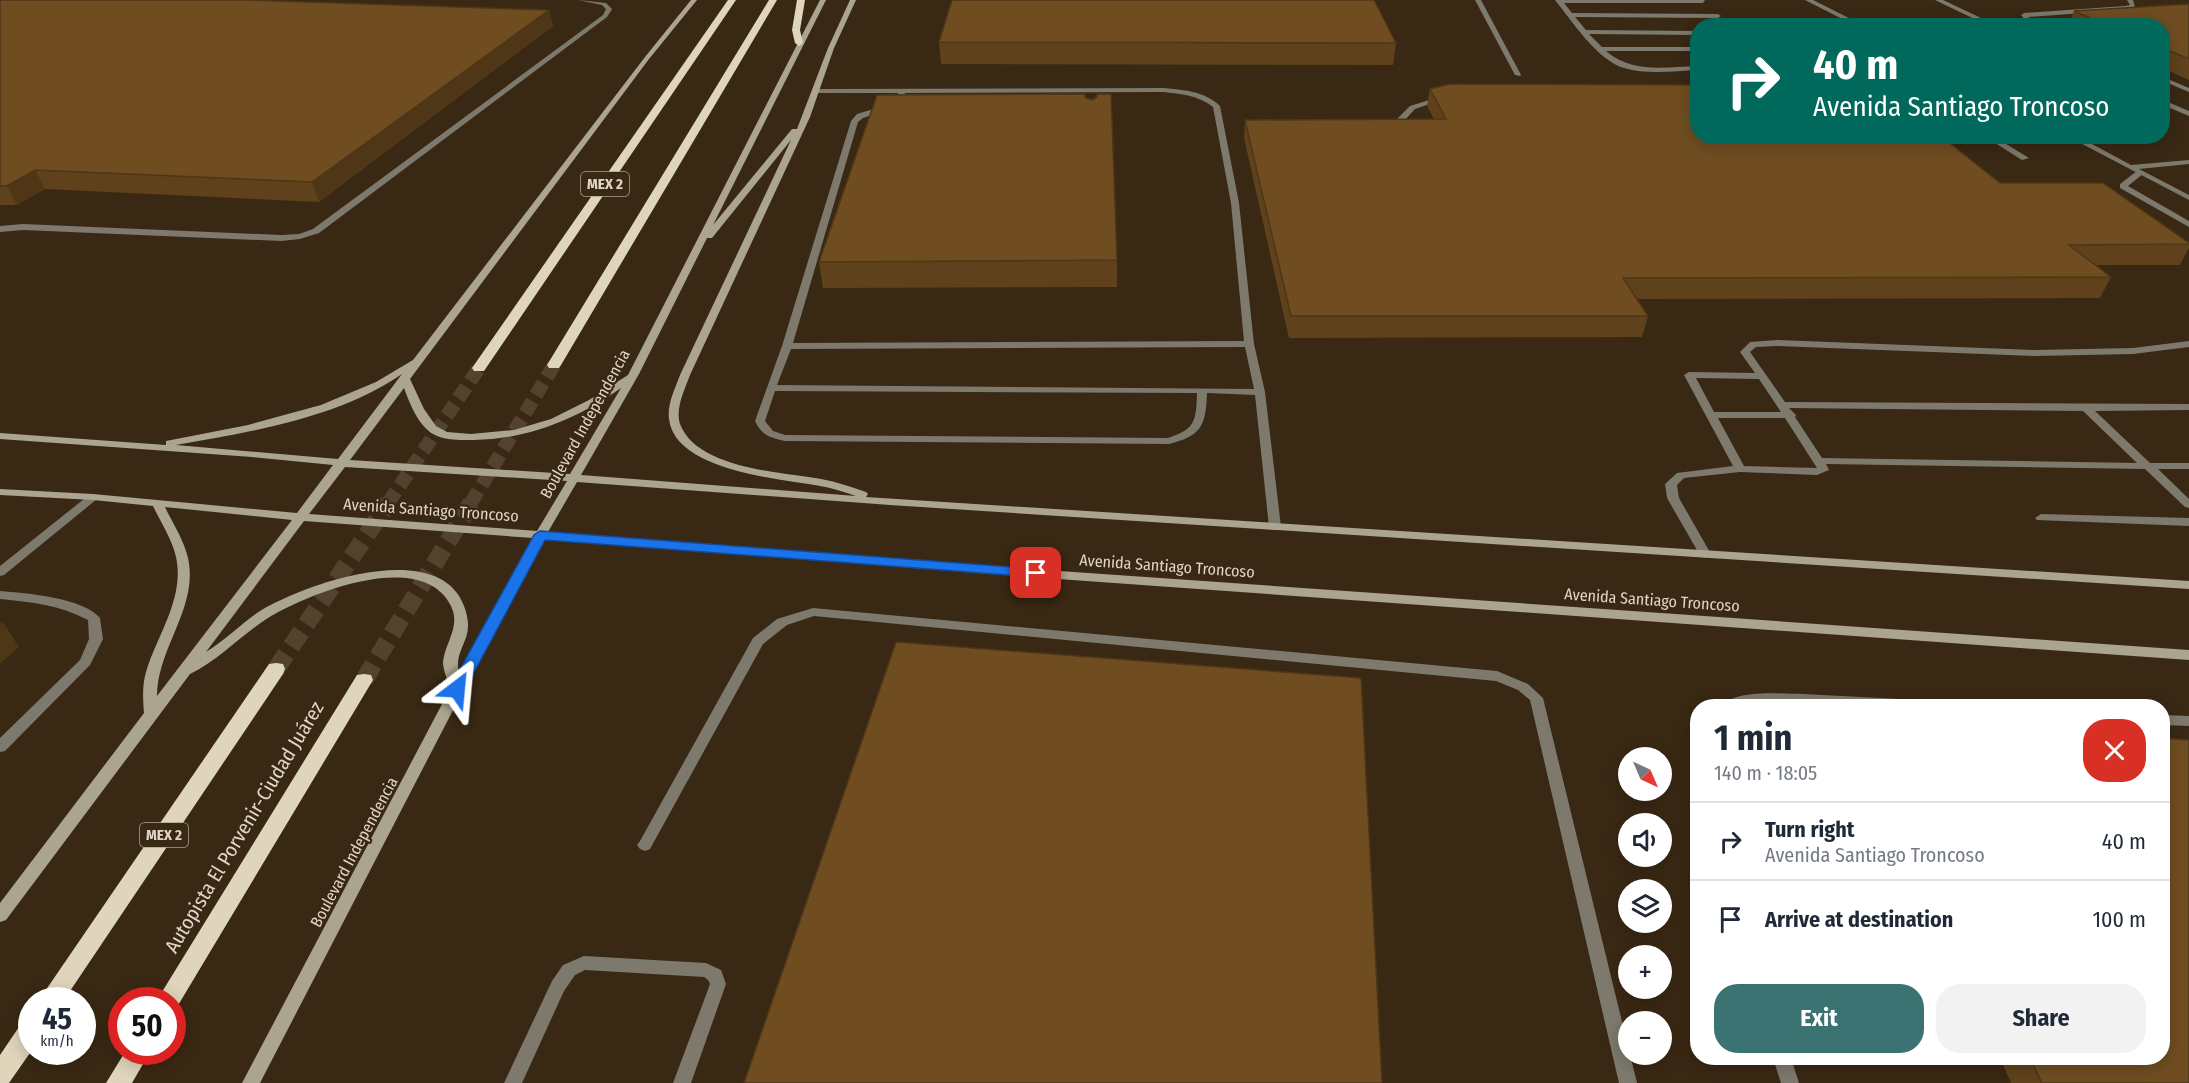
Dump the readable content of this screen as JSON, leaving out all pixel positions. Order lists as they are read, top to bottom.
{
  "streets": {
    "highway": ["MEX 2", "Autopista El Porvenir-Ciudad Juárez"],
    "main road": ["Boulevard Independencia", "Avenida Santiago Troncoso"]
  },
  "crossings": [
    ["MEX 2", "Avenida Santiago Troncoso"],
    ["Boulevard Independencia", "Avenida Santiago Troncoso"]
  ],
  "north": "bottom right",
  "page": {
    "turn": ["40 m", "Avenida Santiago Troncoso"],
    "heading": ["1 min", "140 m · 18:05"],
    "map_buttons": ["+", "−"],
    "list": [
      {
        "name": "Turn right",
        "note": "Avenida Santiago Troncoso",
        "value": "40 m"
      },
      {
        "name": "Arrive at destination",
        "value": "100 m"
      }
    ],
    "buttons": ["Exit", "Share"],
    "speed": "45 km/h",
    "limit": "50"
  }
}
